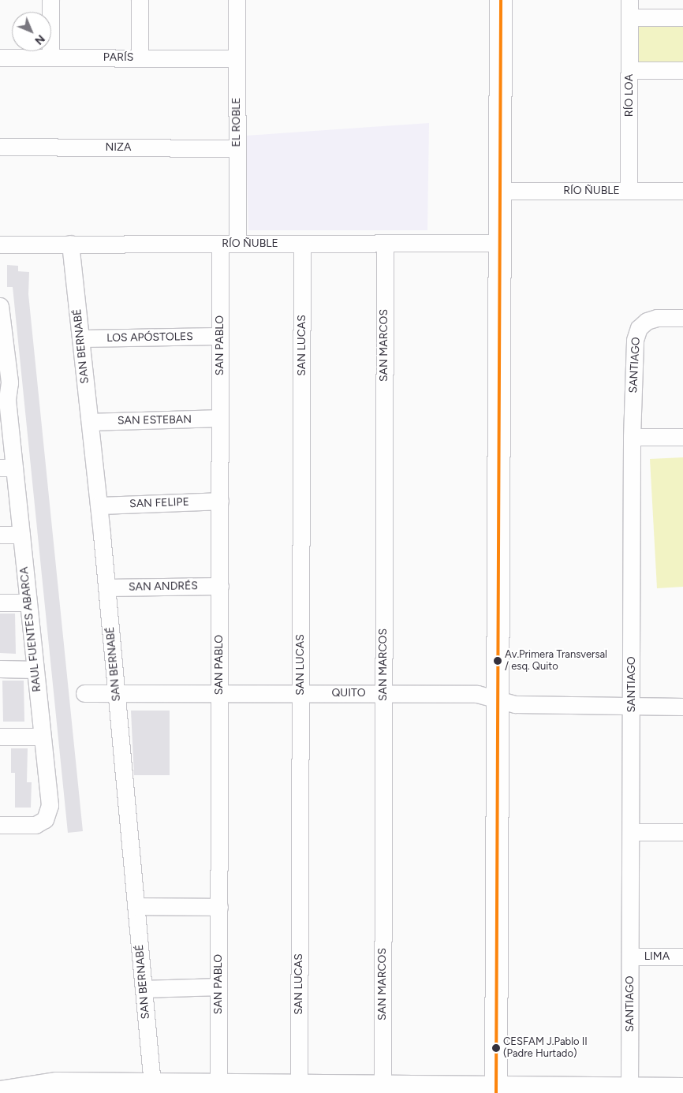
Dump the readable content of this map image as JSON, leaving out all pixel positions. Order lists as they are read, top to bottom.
{
  "streets": {
    "street": [
      "PARÍS",
      "RÍO LOA",
      "EL ROBLE",
      "NIZA",
      "RÍO ÑUBLE",
      "LOS APÓSTOLES",
      "SAN PABLO",
      "SAN LUCAS",
      "SAN MARCOS",
      "SAN BERNABÉ",
      "SANTIAGO",
      "SAN ESTEBAN",
      "SAN FELIPE",
      "SAN ANDRÉS",
      "RAUL FUENTES ABARCA",
      "QUITO",
      "LIMA"
    ]
  },
  "crossings": [
    ["PARÍS", "EL ROBLE"],
    ["RÍO LOA", "RÍO ÑUBLE"],
    ["EL ROBLE", "NIZA"],
    ["EL ROBLE", "RÍO ÑUBLE"],
    ["RÍO ÑUBLE", "SAN PABLO"],
    ["RÍO ÑUBLE", "SAN LUCAS"],
    ["RÍO ÑUBLE", "SAN MARCOS"],
    ["RÍO ÑUBLE", "SAN BERNABÉ"],
    ["LOS APÓSTOLES", "SAN PABLO"],
    ["LOS APÓSTOLES", "SAN BERNABÉ"],
    ["SAN PABLO", "SAN ESTEBAN"],
    ["SAN PABLO", "SAN FELIPE"],
    ["SAN PABLO", "SAN ANDRÉS"],
    ["SAN PABLO", "QUITO"],
    ["SAN LUCAS", "QUITO"],
    ["SAN MARCOS", "QUITO"],
    ["SAN BERNABÉ", "SAN ESTEBAN"],
    ["SAN BERNABÉ", "SAN FELIPE"],
    ["SAN BERNABÉ", "SAN ANDRÉS"],
    ["SAN BERNABÉ", "QUITO"],
    ["SANTIAGO", "QUITO"],
    ["SANTIAGO", "LIMA"]
  ],
  "places": ["Av.Primera Transversal / esq. Quito", "CESFAM J.Pablo II (Padre Hurtado)"],
  "north": "bottom right"
}
